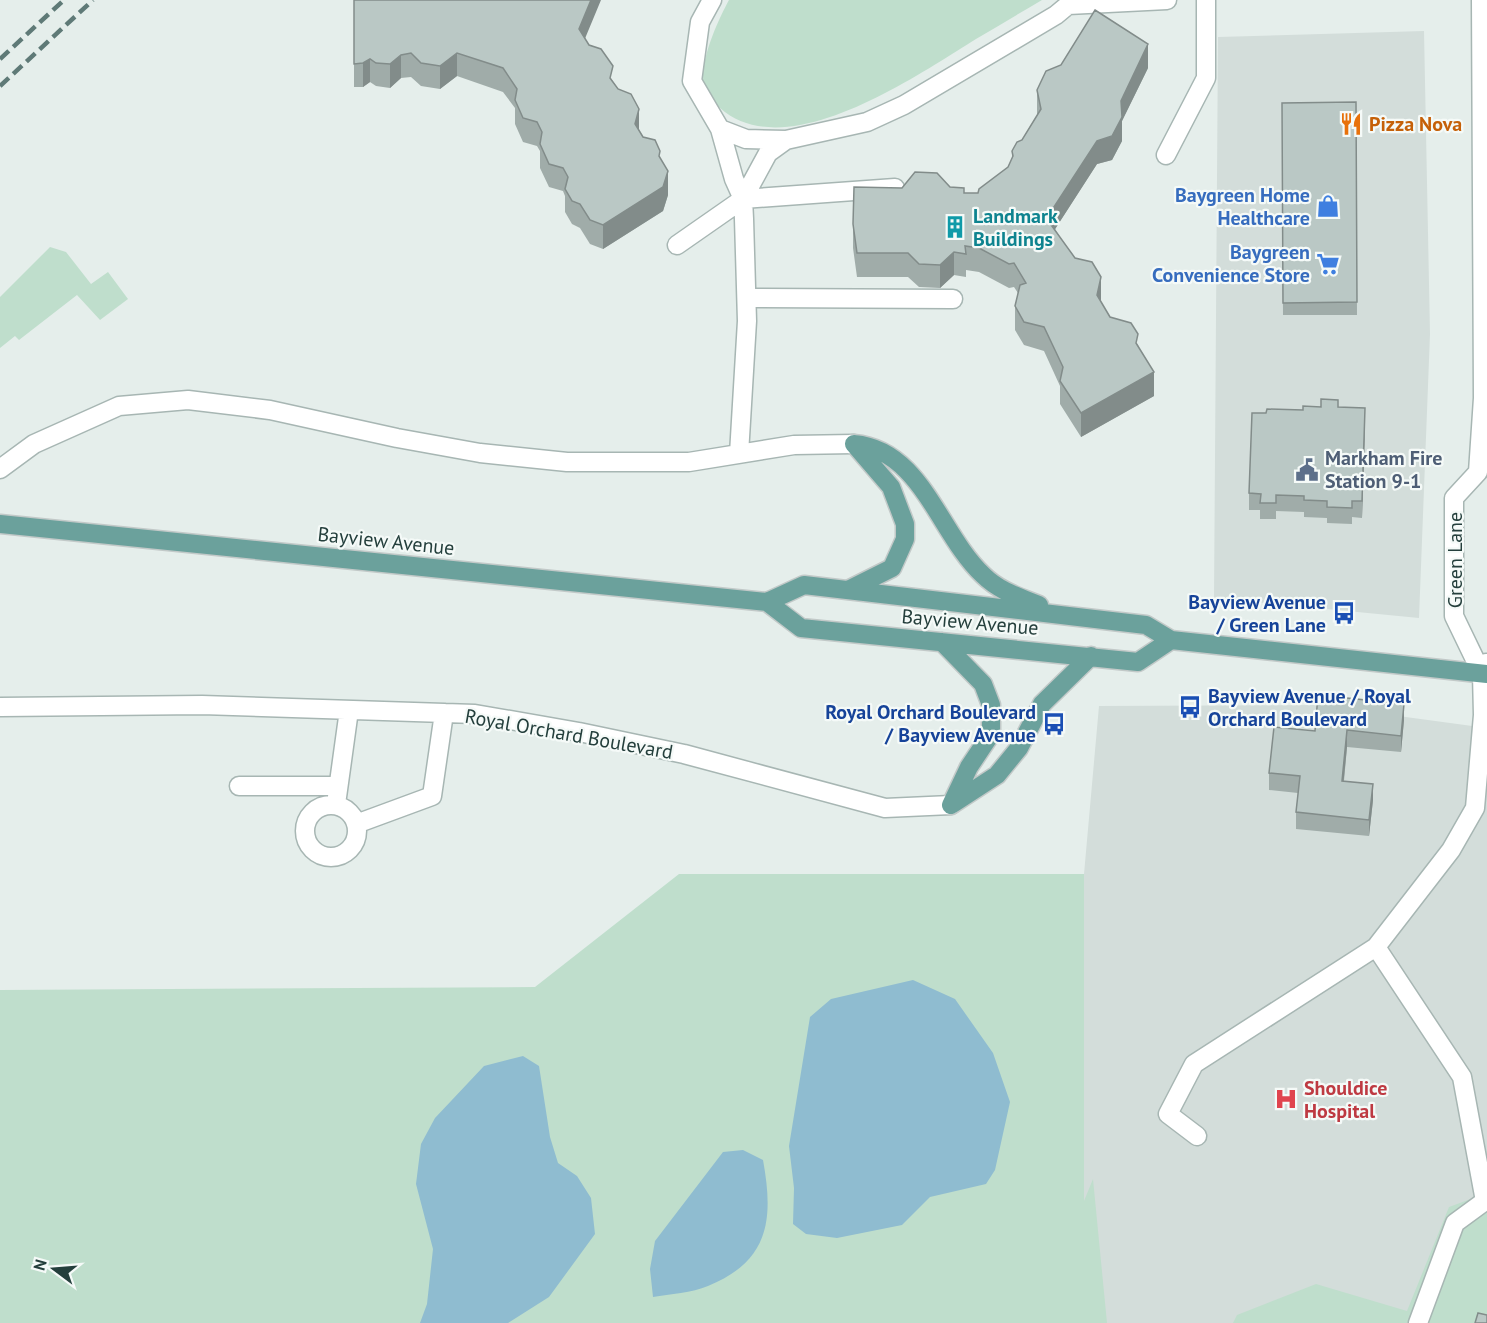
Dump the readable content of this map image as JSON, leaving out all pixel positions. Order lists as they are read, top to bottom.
{
  "streets": {
    "main road": ["Bayview Avenue"],
    "street": ["Green Lane", "Royal Orchard Boulevard"]
  },
  "crossings": [
    ["Bayview Avenue", "Green Lane"]
  ],
  "places": {
    "restaurant": ["Pizza Nova"],
    "shop": ["Baygreen Home Healthcare"],
    "building": ["Landmark Buildings"],
    "supermarket": ["Baygreen Convenience Store"],
    "public building": ["Markham Fire Station 9-1"],
    "bus stop": ["Bayview Avenue / Green Lane", "Bayview Avenue / Royal Orchard Boulevard", "Royal Orchard Boulevard / Bayview Avenue"],
    "hospital": ["Shouldice Hospital"]
  },
  "north": "left"
}
